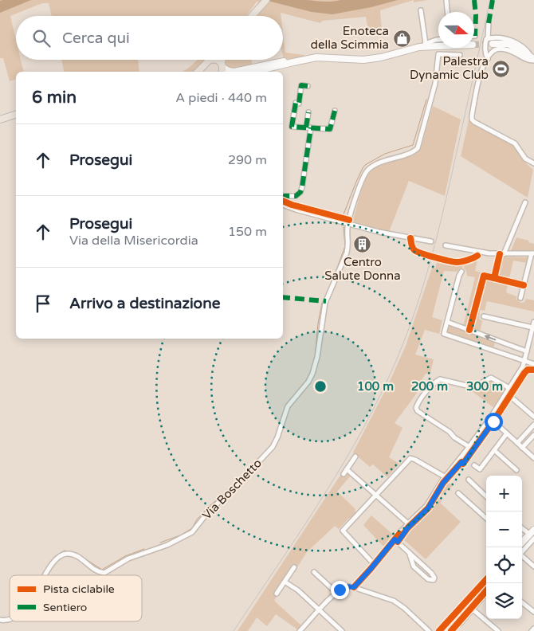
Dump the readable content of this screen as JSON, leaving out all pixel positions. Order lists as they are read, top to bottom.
{
  "streets": {
    "street": ["Via Boschetto"]
  },
  "places": {
    "shop": ["Enoteca della Scimmia"],
    "sports": ["Palestra Dynamic Club"],
    "building": ["Centro Salute Donna"]
  },
  "legend": ["Pista ciclabile", "Sentiero"],
  "north": "right",
  "page": {
    "search": "Cerca qui",
    "heading": ["6 min", "A piedi · 440 m"],
    "list": [
      ["Prosegui", "290 m"],
      ["Prosegui", "Via della Misericordia", "150 m"],
      "Arrivo a destinazione"
    ],
    "map_buttons": ["+", "−"]
  },
  "rings": ["100 m", "200 m", "300 m"]
}
